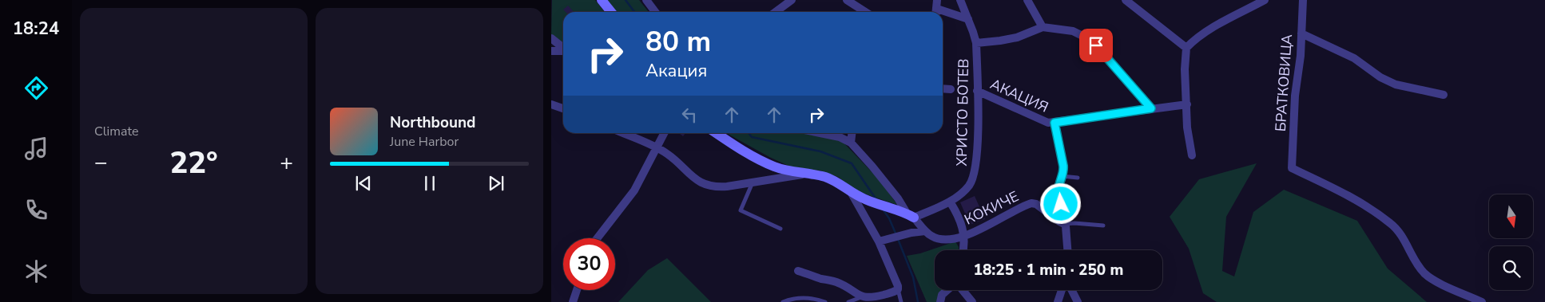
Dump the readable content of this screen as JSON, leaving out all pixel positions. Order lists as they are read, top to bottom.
{
  "streets": {
    "street": [
      "БРАТКОВИЦА",
      "АКАЦИЯ",
      "ХРИСТО БОТЕВ",
      "КОКИЧЕ"
    ]
  },
  "crossings": [
    ["АКАЦИЯ", "ХРИСТО БОТЕВ"]
  ],
  "north": "bottom",
  "page": {
    "tabs": "18:24",
    "tile": "Climate",
    "turn": ["80 m", "Акация"],
    "song": ["Northbound", "June Harbor"],
    "heat": ["−", "22°", "+"],
    "limit": "30",
    "trip": "18:25 · 1 min · 250 m"
  }
}
